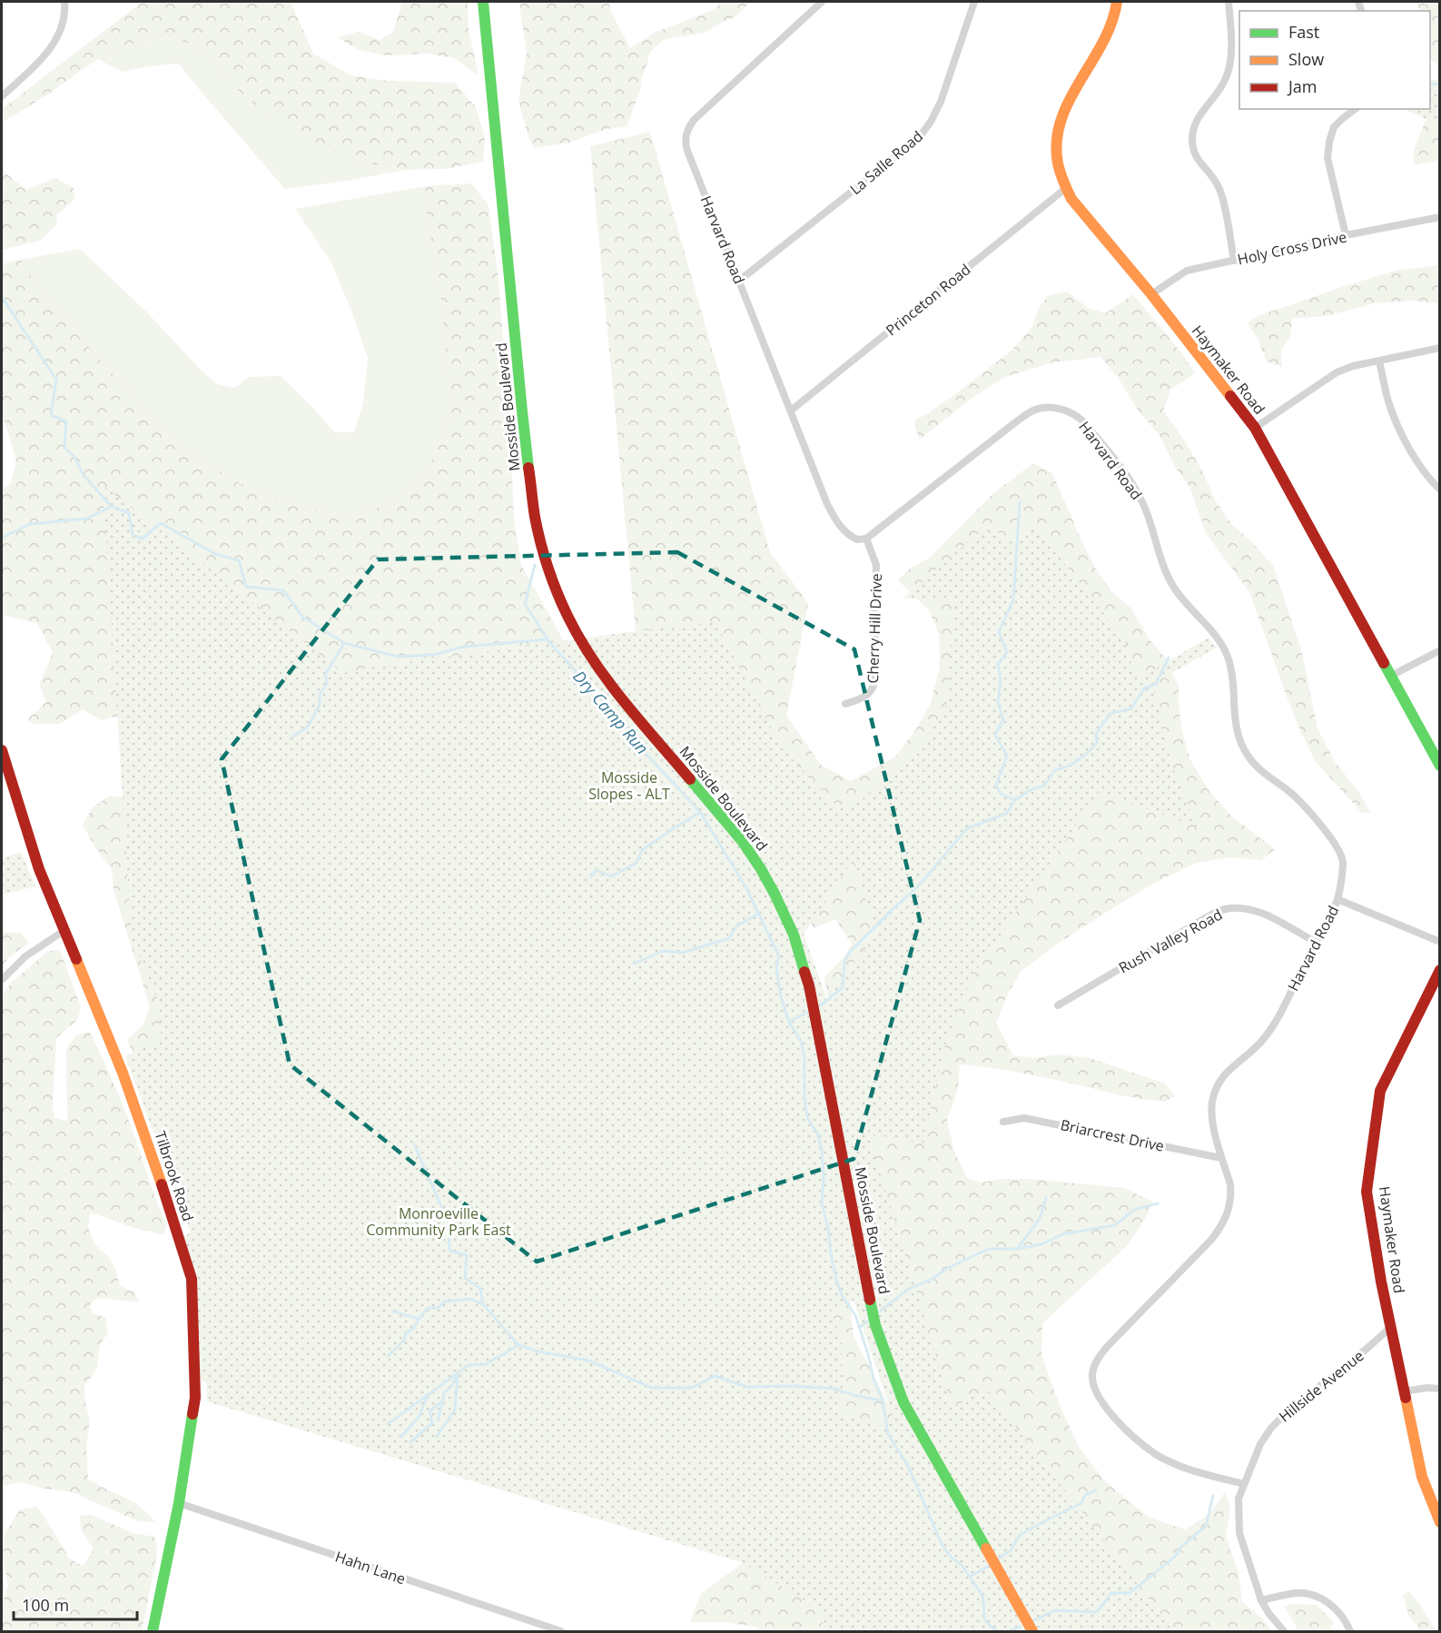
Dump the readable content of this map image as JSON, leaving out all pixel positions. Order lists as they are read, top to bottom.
{
  "streets": {
    "main road": ["Haymaker Road", "Mosside Boulevard", "Tilbrook Road"],
    "street": [
      "La Salle Road",
      "Harvard Road",
      "Holy Cross Drive",
      "Princeton Road",
      "Cherry Hill Drive",
      "Rush Valley Road",
      "Briarcrest Drive",
      "Hillside Avenue",
      "Hahn Lane"
    ]
  },
  "crossings": [
    ["La Salle Road", "Harvard Road"],
    ["Harvard Road", "Princeton Road"],
    ["Harvard Road", "Cherry Hill Drive"],
    ["Harvard Road", "Rush Valley Road"],
    ["Harvard Road", "Briarcrest Drive"],
    ["Harvard Road", "Hillside Avenue"],
    ["Holy Cross Drive", "Haymaker Road"],
    ["Princeton Road", "Haymaker Road"],
    ["Haymaker Road", "Hillside Avenue"],
    ["Tilbrook Road", "Hahn Lane"]
  ],
  "water": ["Dry Camp Run"],
  "parks": ["Mosside Slopes - ALT", "Monroeville Community Park East"],
  "legend": ["Fast", "Slow", "Jam"],
  "scale_bar": "100 m"
}
